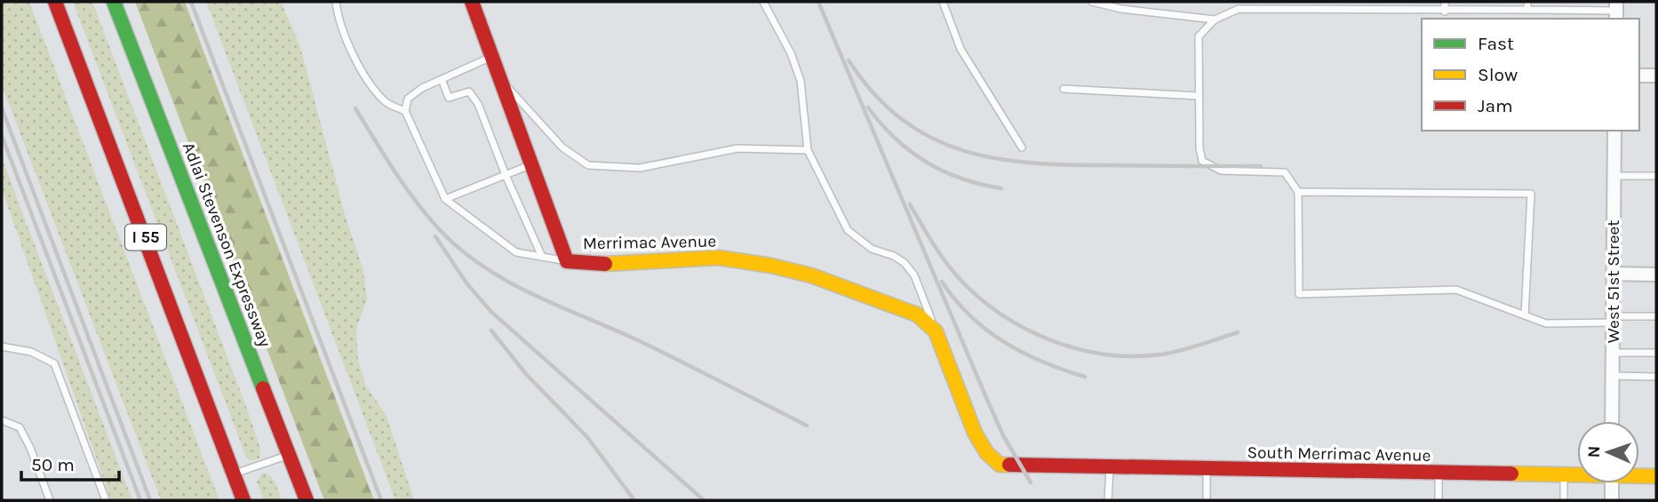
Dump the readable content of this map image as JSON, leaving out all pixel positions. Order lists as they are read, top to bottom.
{
  "streets": {
    "main road": [
      "I 55",
      "Merrimac Avenue",
      "Adlai Stevenson Expressway",
      "South Merrimac Avenue"
    ],
    "street": ["West 51st Street"]
  },
  "crossings": [
    ["Merrimac Avenue", "South Merrimac Avenue"]
  ],
  "legend": ["Fast", "Slow", "Jam"],
  "scale_bar": "50 m",
  "north": "left"
}
